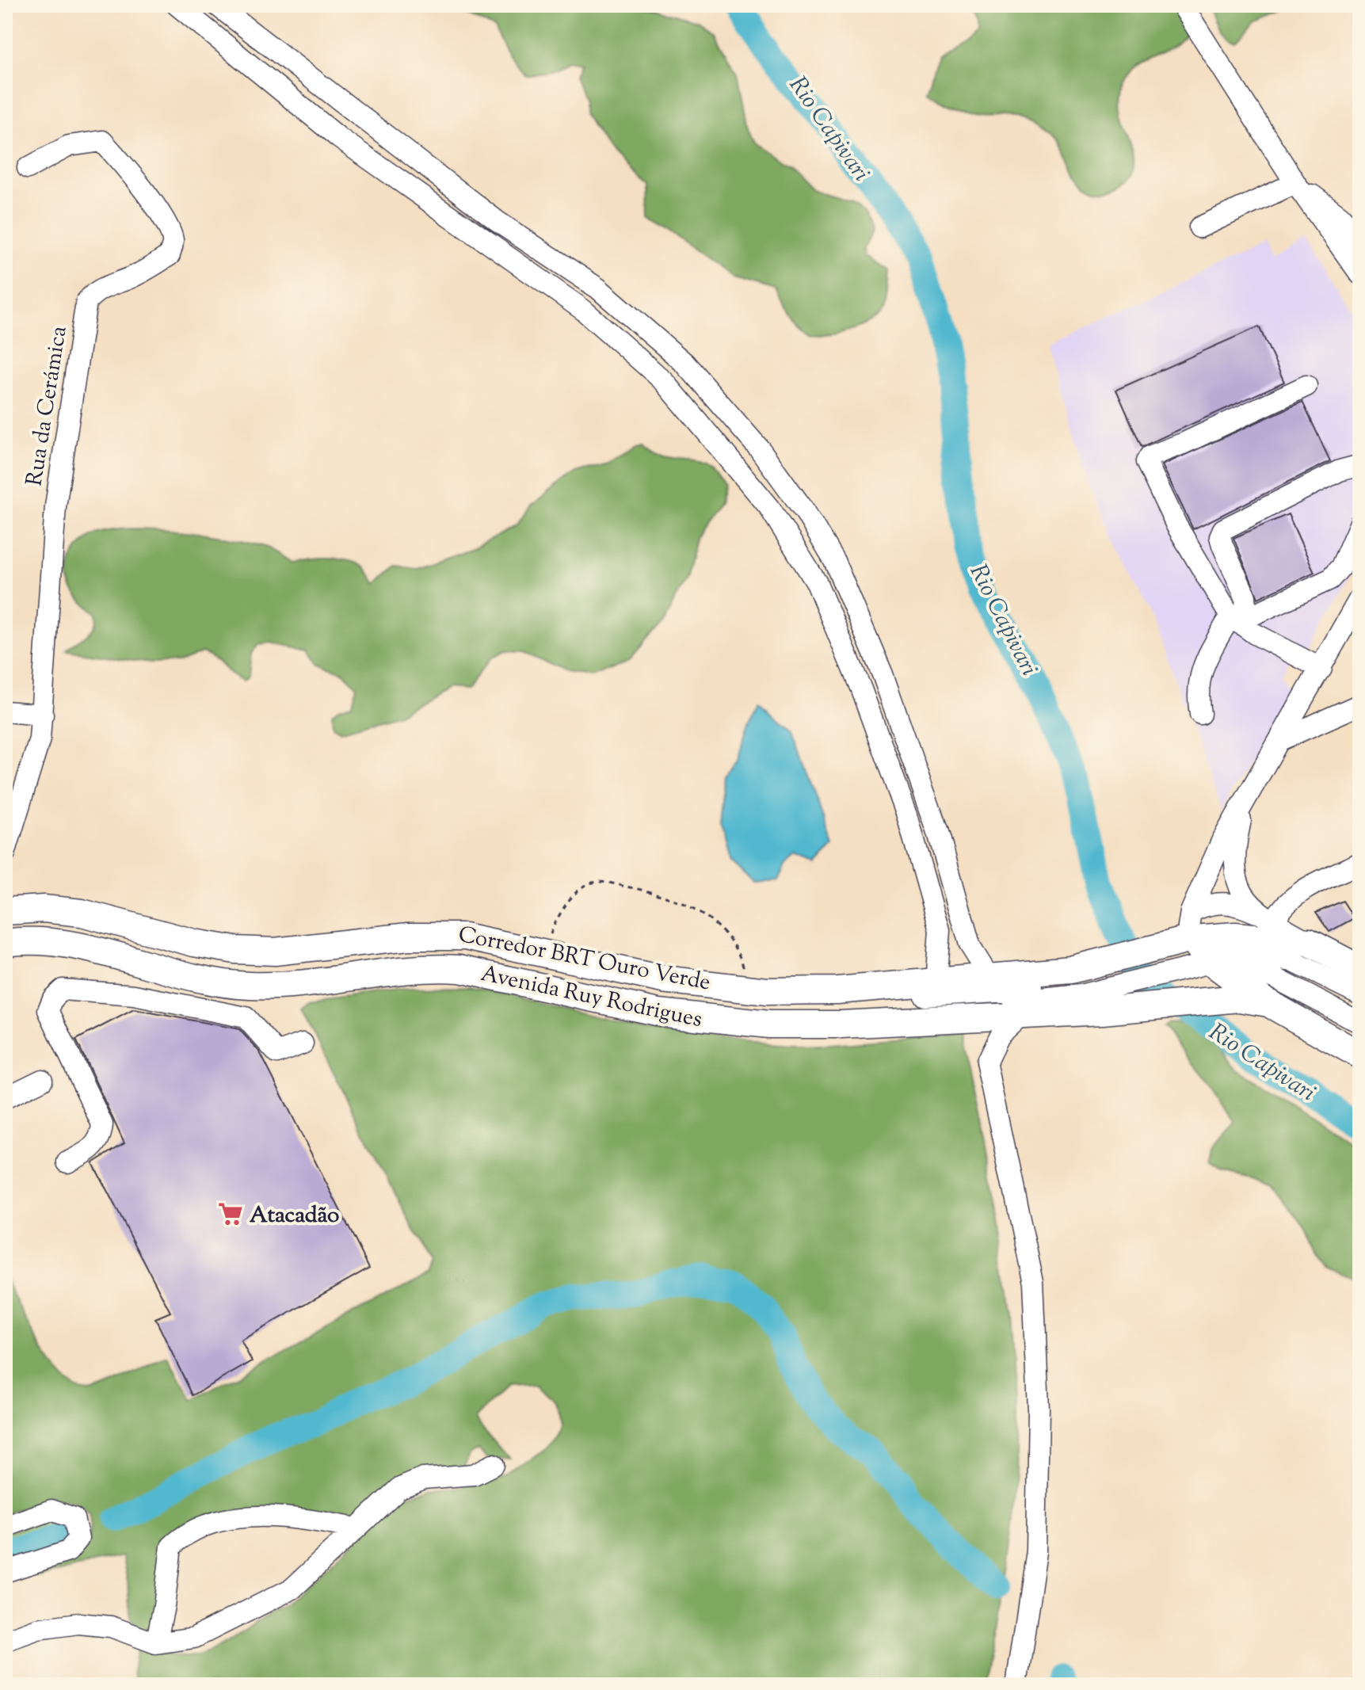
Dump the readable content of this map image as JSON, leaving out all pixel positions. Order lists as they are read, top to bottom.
{
  "streets": {
    "main road": ["Avenida Ruy Rodrigues"],
    "street": ["Rua da Cerámica", "Corredor BRT Ouro Verde"]
  },
  "crossings": [
    ["Corredor BRT Ouro Verde", "Avenida Ruy Rodrigues"]
  ],
  "water": ["Rio Capivari"],
  "places": {
    "supermarket": ["Atacadão"]
  }
}
